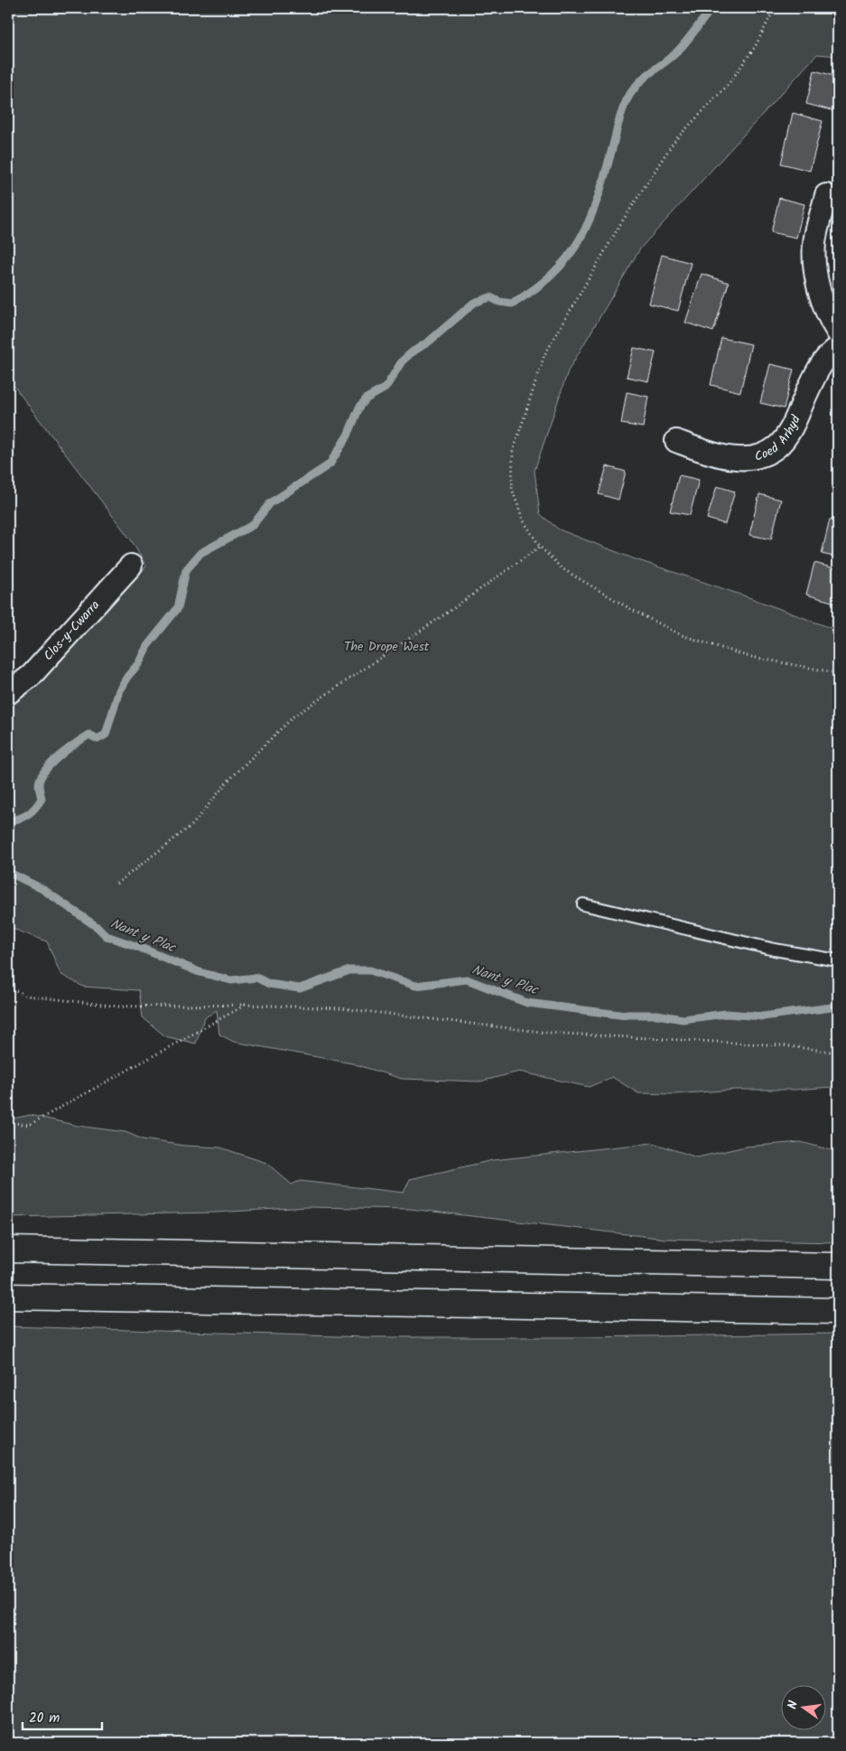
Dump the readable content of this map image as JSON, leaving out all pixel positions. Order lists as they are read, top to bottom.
{
  "streets": {
    "street": ["Coed Arhyd", "Clos-y-Cwarra"]
  },
  "water": ["Nant y Plac"],
  "parks": ["The Drope West"],
  "scale_bar": "20 m",
  "north": "left"
}
